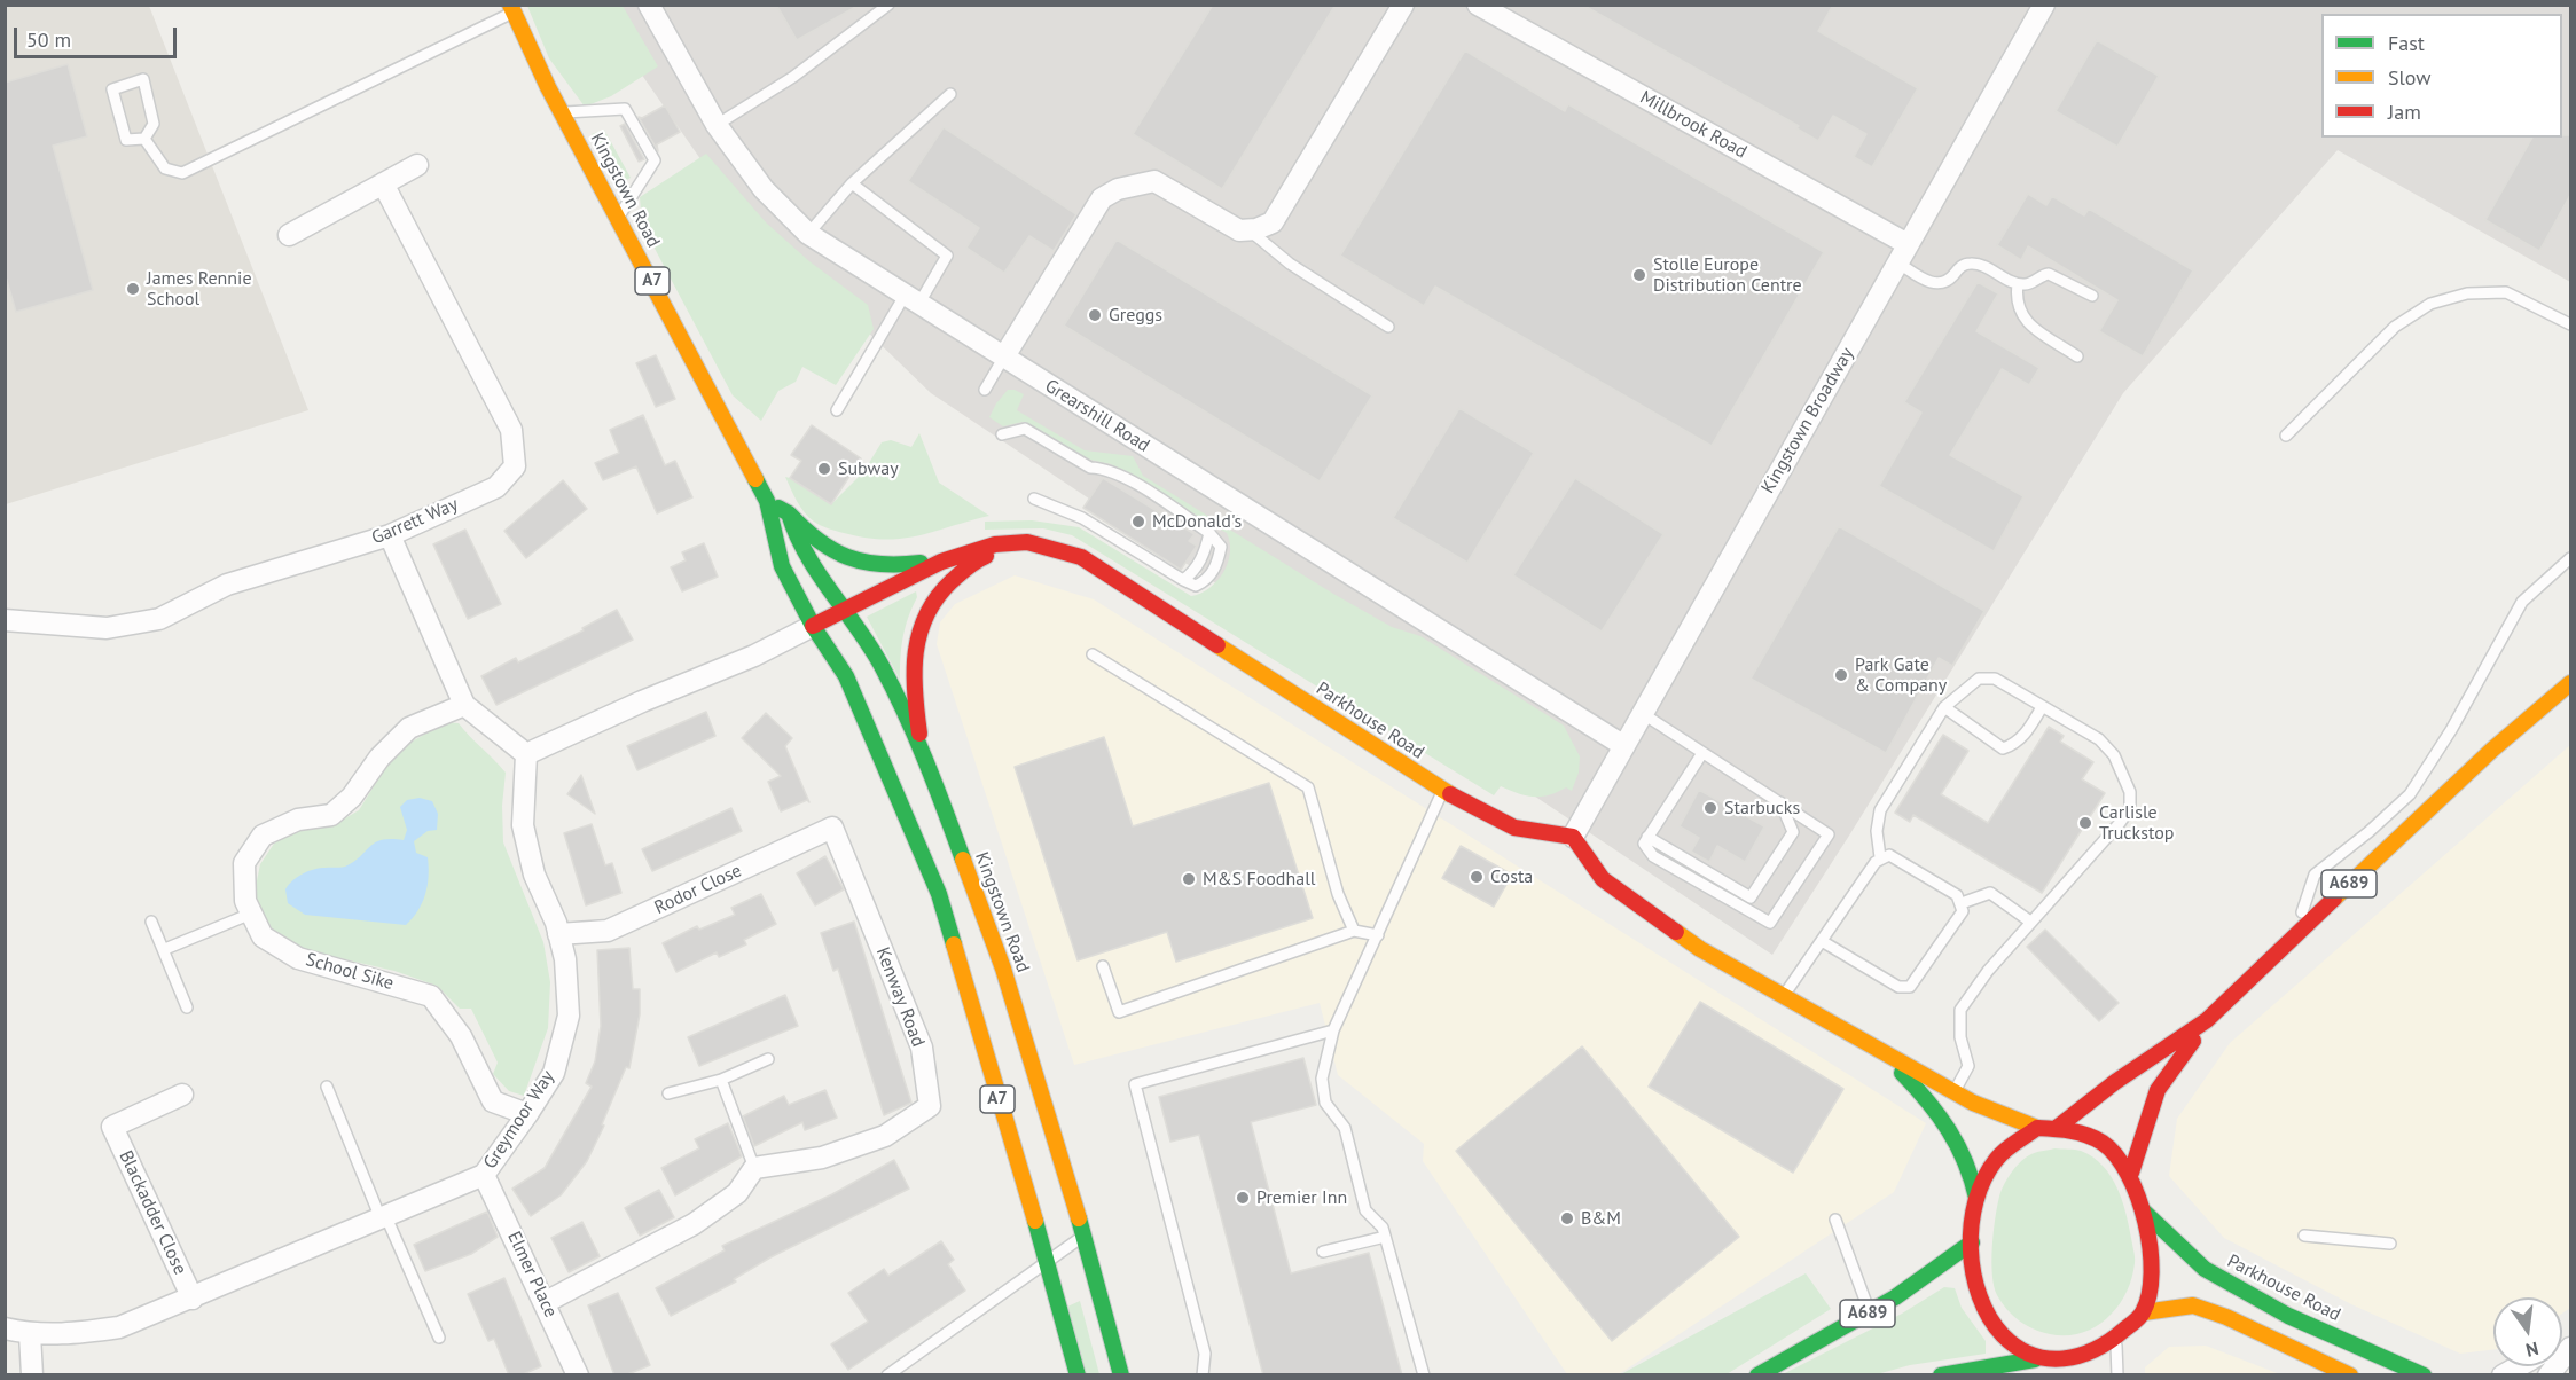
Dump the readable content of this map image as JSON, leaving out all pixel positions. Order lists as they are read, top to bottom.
{
  "streets": {
    "main road": [
      "Kingstown Road",
      "A7",
      "Parkhouse Road",
      "A689"
    ],
    "street": [
      "Millbrook Road",
      "Grearshill Road",
      "Kingstown Broadway",
      "Garrett Way",
      "Rodor Close",
      "School Sike",
      "Kenway Road",
      "Greymoor Way",
      "Blackadder Close",
      "Elmer Place"
    ]
  },
  "crossings": [
    ["Millbrook Road", "Kingstown Broadway"],
    ["Kingstown Road", "Parkhouse Road"],
    ["Grearshill Road", "Kingstown Broadway"],
    ["Kingstown Broadway", "Parkhouse Road"],
    ["Parkhouse Road", "A689"],
    ["Rodor Close", "Kenway Road"],
    ["Rodor Close", "Greymoor Way"],
    ["School Sike", "Greymoor Way"],
    ["Greymoor Way", "Blackadder Close"],
    ["Greymoor Way", "Elmer Place"]
  ],
  "places": [
    "Stolle Europe Distribution Centre",
    "James Rennie School",
    "Greggs",
    "Subway",
    "McDonald's",
    "Park Gate & Company",
    "Starbucks",
    "Carlisle Truckstop",
    "Costa",
    "M&S Foodhall",
    "Premier Inn",
    "B&M"
  ],
  "legend": ["Fast", "Slow", "Jam"],
  "scale_bar": "50 m",
  "north": "bottom"
}
